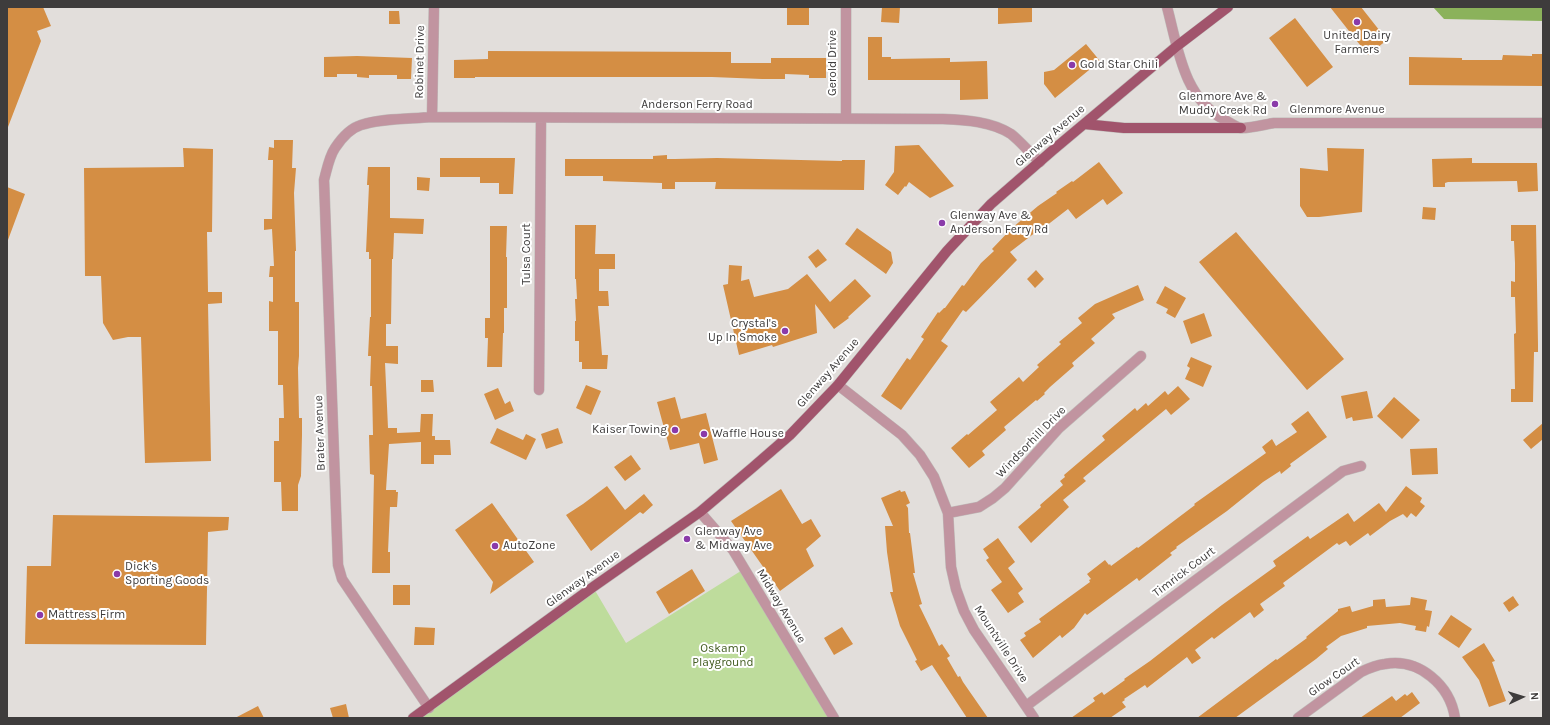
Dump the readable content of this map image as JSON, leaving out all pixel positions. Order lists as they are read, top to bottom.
{
  "streets": {
    "main road": ["Glenway Avenue"],
    "street": [
      "Robinet Drive",
      "Gerold Drive",
      "Anderson Ferry Road",
      "Glenmore Avenue",
      "Tulsa Court",
      "Brater Avenue",
      "Windsorhill Drive",
      "Timrick Court",
      "Midway Avenue",
      "Mountville Drive",
      "Glow Court"
    ]
  },
  "crossings": [
    ["Robinet Drive", "Anderson Ferry Road"],
    ["Gerold Drive", "Anderson Ferry Road"],
    ["Anderson Ferry Road", "Glenway Avenue"],
    ["Anderson Ferry Road", "Tulsa Court"],
    ["Anderson Ferry Road", "Brater Avenue"],
    ["Glenway Avenue", "Brater Avenue"],
    ["Glenway Avenue", "Midway Avenue"],
    ["Glenway Avenue", "Mountville Drive"],
    ["Windsorhill Drive", "Mountville Drive"],
    ["Timrick Court", "Mountville Drive"]
  ],
  "parks": ["Oskamp Playground"],
  "places": [
    "United Dairy Farmers",
    "Gold Star Chili",
    "Glenmore Ave & Muddy Creek Rd",
    "Glenway Ave & Anderson Ferry Rd",
    "Crystal's Up In Smoke",
    "Kaiser Towing",
    "Waffle House",
    "Glenway Ave & Midway Ave",
    "AutoZone",
    "Dick's Sporting Goods",
    "Mattress Firm"
  ],
  "north": "right"
}
